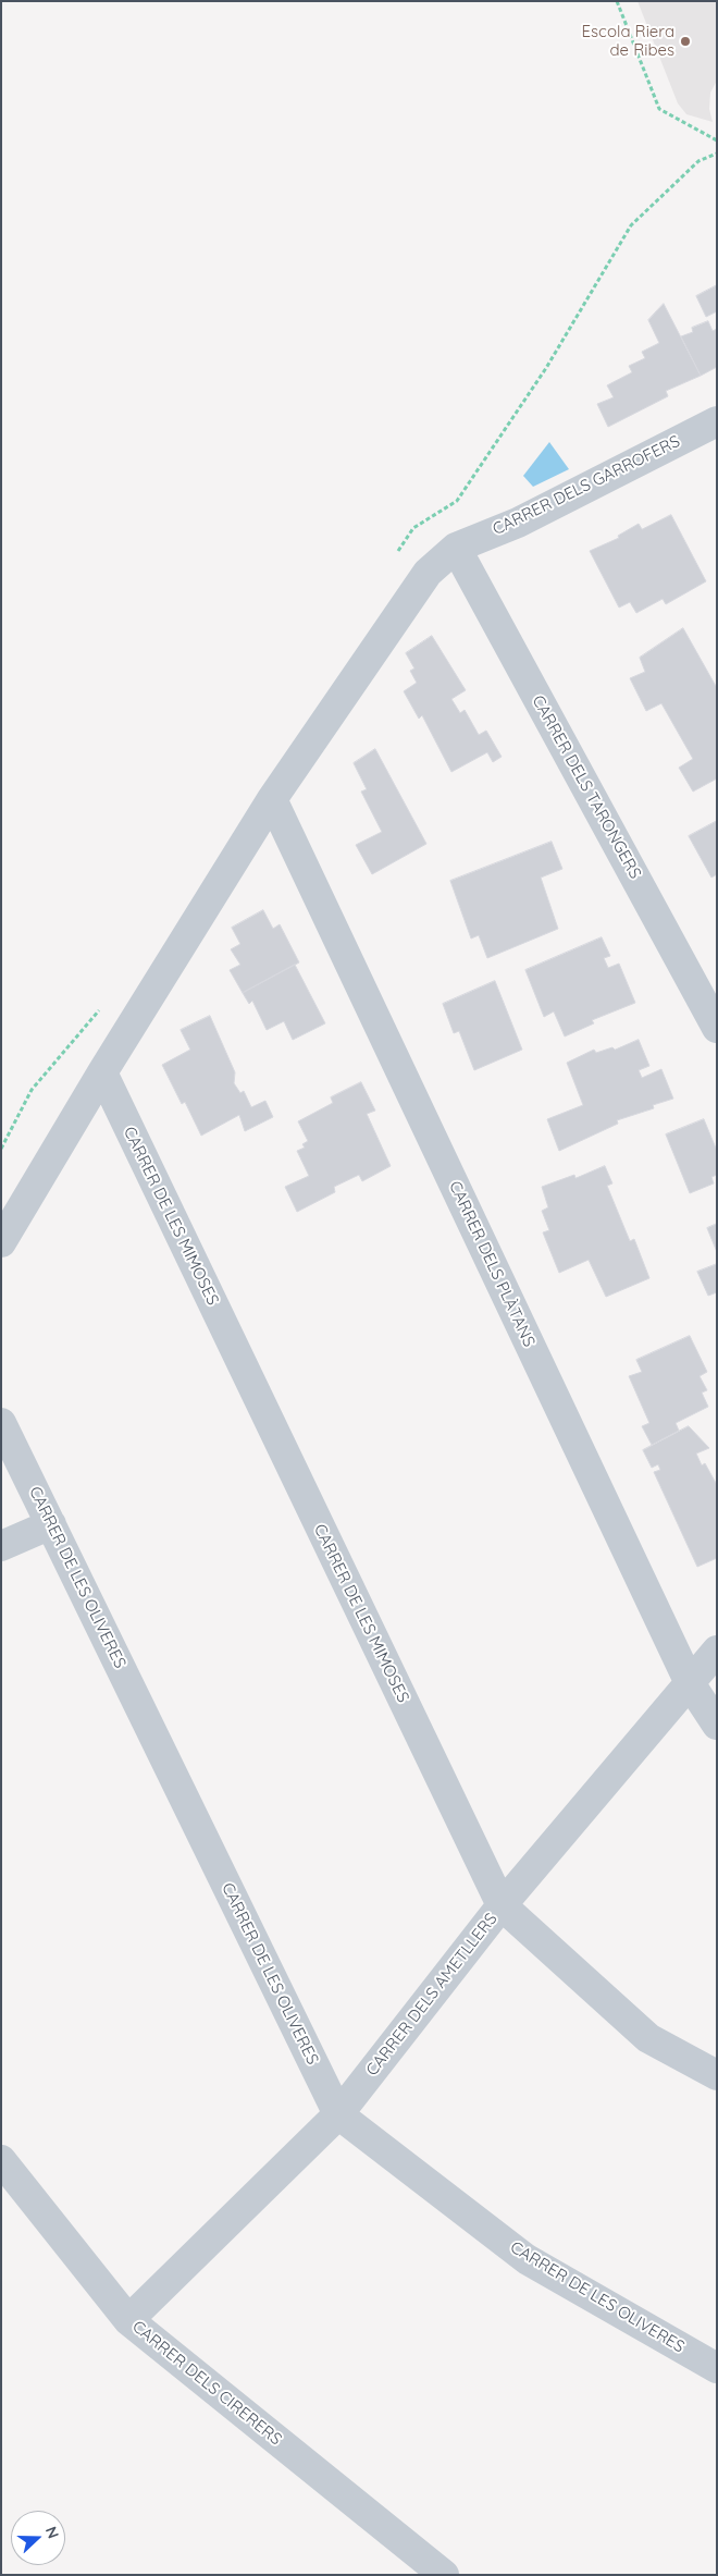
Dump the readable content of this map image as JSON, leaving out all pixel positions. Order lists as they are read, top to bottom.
{
  "streets": {
    "street": [
      "CARRER DELS GARROFERS",
      "CARRER DELS TARONGERS",
      "CARRER DE LES MIMOSES",
      "CARRER DELS PLÀTANS",
      "CARRER DE LES OLIVERES",
      "CARRER DELS AMETLLERS",
      "CARRER DELS CIRERERS"
    ]
  },
  "crossings": [
    ["CARRER DELS GARROFERS", "CARRER DELS TARONGERS"],
    ["CARRER DELS GARROFERS", "CARRER DE LES MIMOSES"],
    ["CARRER DELS GARROFERS", "CARRER DELS PLÀTANS"],
    ["CARRER DE LES MIMOSES", "CARRER DELS AMETLLERS"],
    ["CARRER DELS PLÀTANS", "CARRER DELS AMETLLERS"],
    ["CARRER DE LES OLIVERES", "CARRER DELS AMETLLERS"],
    ["CARRER DELS AMETLLERS", "CARRER DELS CIRERERS"]
  ],
  "places": ["Escola Riera de Ribes"],
  "north": "right"
}
